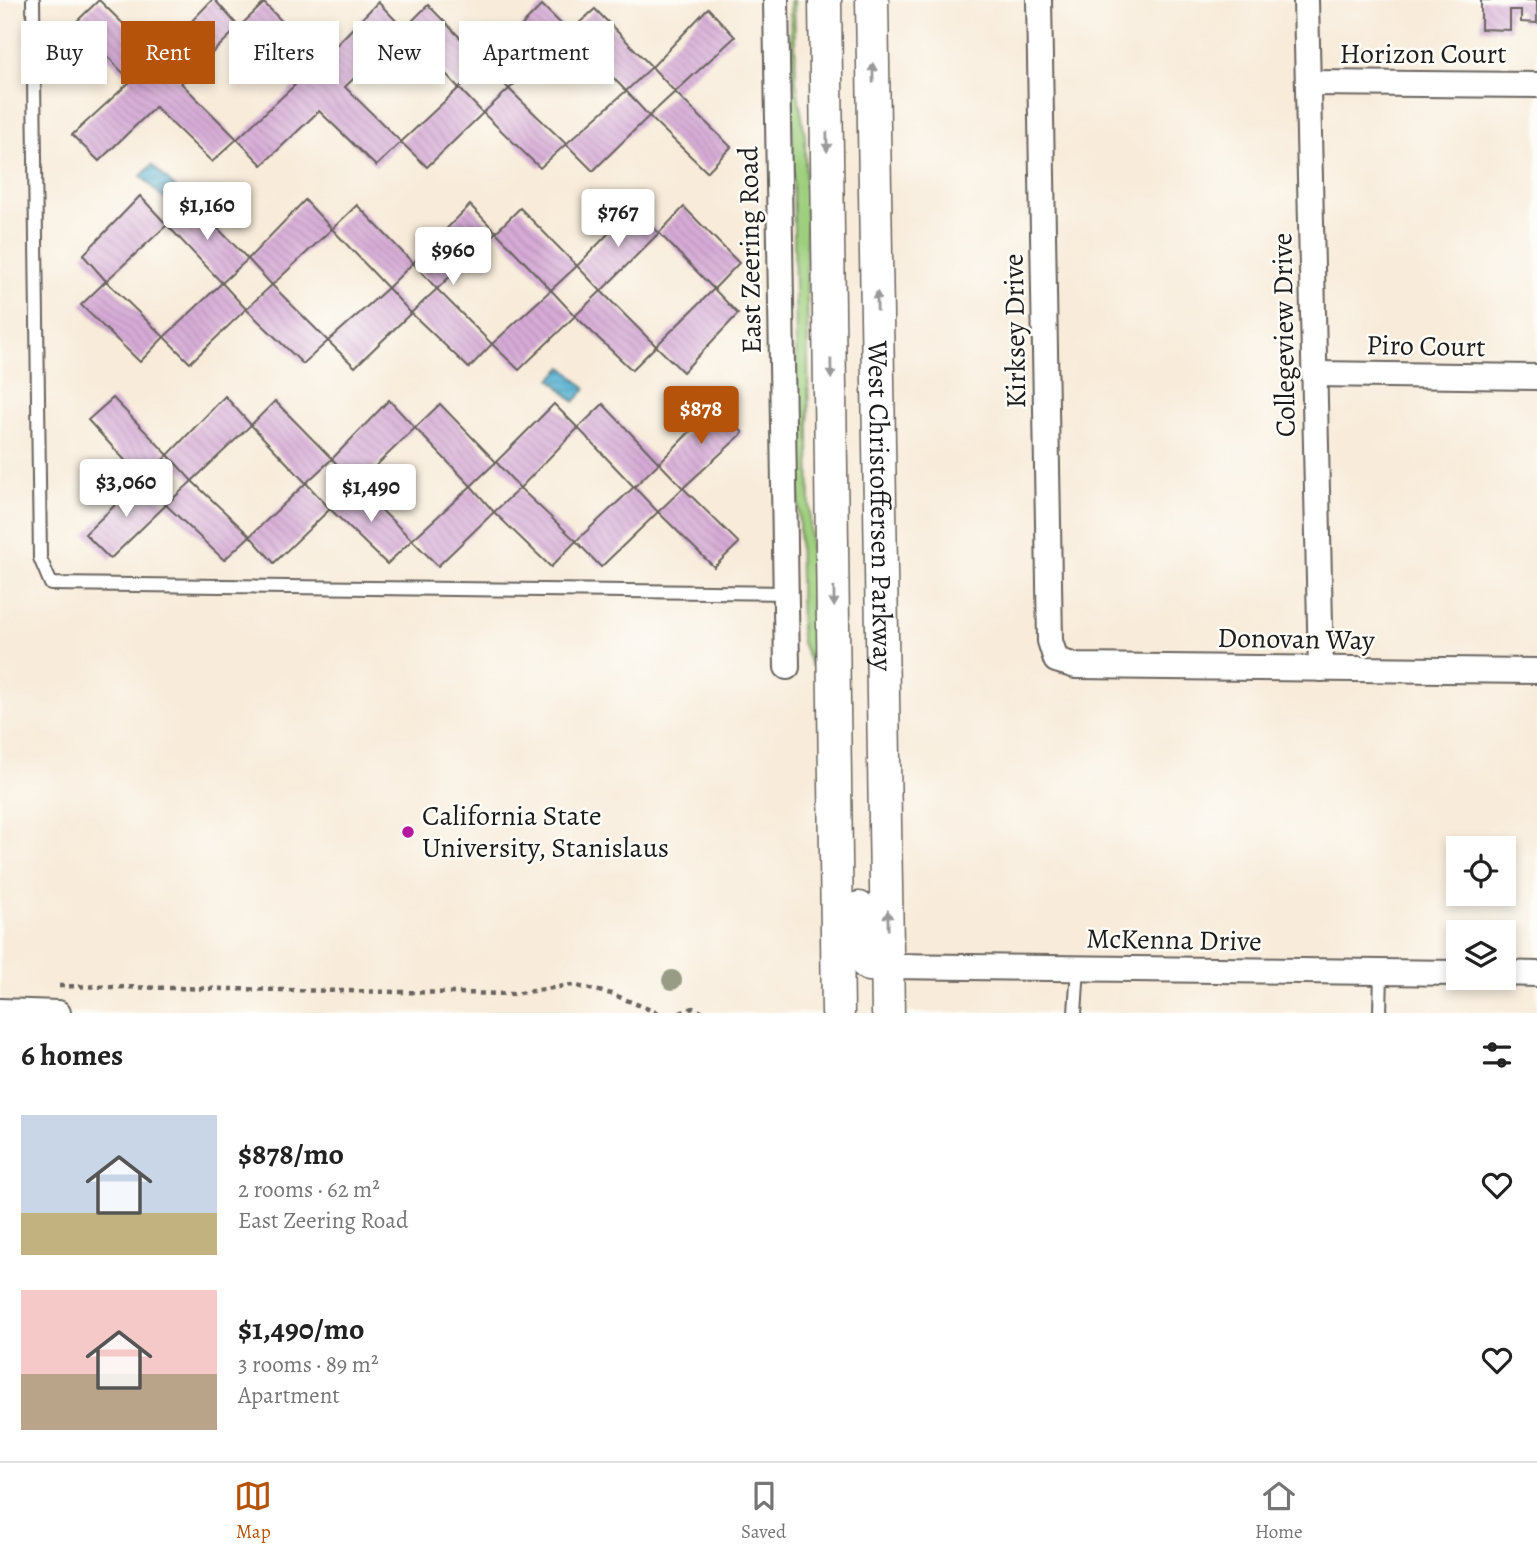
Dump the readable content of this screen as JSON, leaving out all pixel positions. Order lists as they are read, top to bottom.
{
  "streets": {
    "street": [
      "Horizon Court",
      "East Zeering Road",
      "Kirksey Drive",
      "Collegeview Drive",
      "Piro Court",
      "West Christoffersen Parkway",
      "Donovan Way",
      "McKenna Drive"
    ]
  },
  "crossings": [
    ["Horizon Court", "Collegeview Drive"],
    ["Kirksey Drive", "Donovan Way"],
    ["Collegeview Drive", "Piro Court"],
    ["Collegeview Drive", "Donovan Way"],
    ["West Christoffersen Parkway", "McKenna Drive"]
  ],
  "places": ["California State University, Stanislaus"],
  "page": {
    "chip": [
      "Buy",
      "Rent",
      "Filters",
      "New",
      "Apartment"
    ],
    "price": [
      "$1,160",
      "$767",
      "$960",
      "$878",
      "$3,060",
      "$1,490"
    ],
    "heading": "6 homes",
    "list": [
      {
        "name": "$878/mo",
        "note": "2 rooms · 62 m² · East Zeering Road"
      },
      {
        "name": "$1,490/mo",
        "note": "3 rooms · 89 m² · Apartment"
      }
    ],
    "tabs": ["Map", "Saved", "Home"]
  }
}
